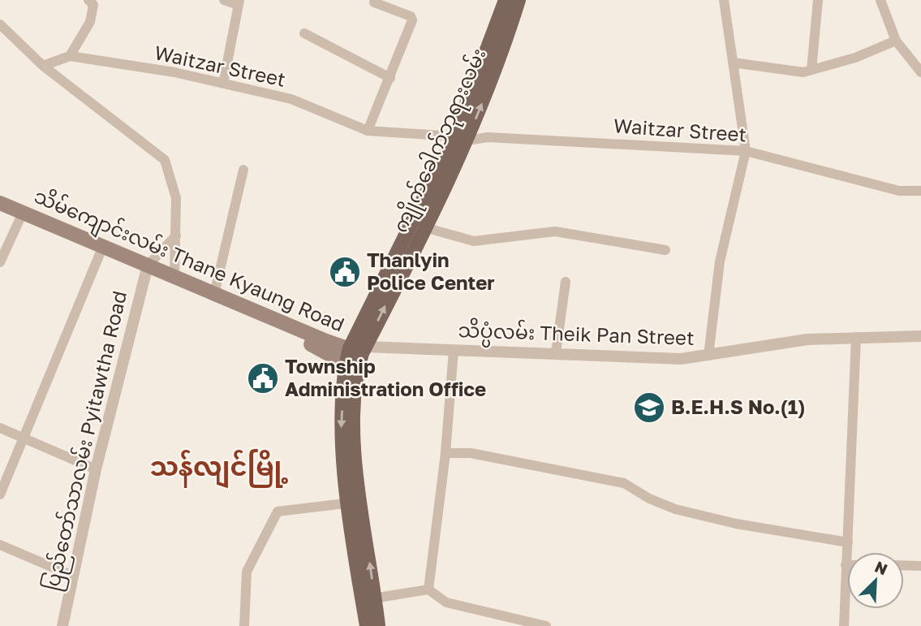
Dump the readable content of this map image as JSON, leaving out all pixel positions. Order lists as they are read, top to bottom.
{
  "streets": {
    "main road": ["ကျိုက်ခေါက်ဘုရားလမ်း", "သိမ်ကျောင်းလမ်း Thane Kyaung Road"],
    "street": ["Waitzar Street", "သိပ္ပံလမ်း Theik Pan Street", "ပြည်တော်သာလမ်း Pyitawtha Road"]
  },
  "crossings": [
    ["Waitzar Street", "ကျိုက်ခေါက်ဘုရားလမ်း"],
    ["ကျိုက်ခေါက်ဘုရားလမ်း", "သိမ်ကျောင်းလမ်း Thane Kyaung Road"],
    ["ကျိုက်ခေါက်ဘုရားလမ်း", "သိပ္ပံလမ်း Theik Pan Street"],
    ["သိမ်ကျောင်းလမ်း Thane Kyaung Road", "သိပ္ပံလမ်း Theik Pan Street"],
    ["သိမ်ကျောင်းလမ်း Thane Kyaung Road", "ပြည်တော်သာလမ်း Pyitawtha Road"]
  ],
  "districts": ["သန်လျင်မြို့"],
  "places": {
    "public building": ["Thanlyin Police Center", "Township Administration Office"],
    "school or university": ["B.E.H.S No.(1)"]
  },
  "north": "top right"
}
